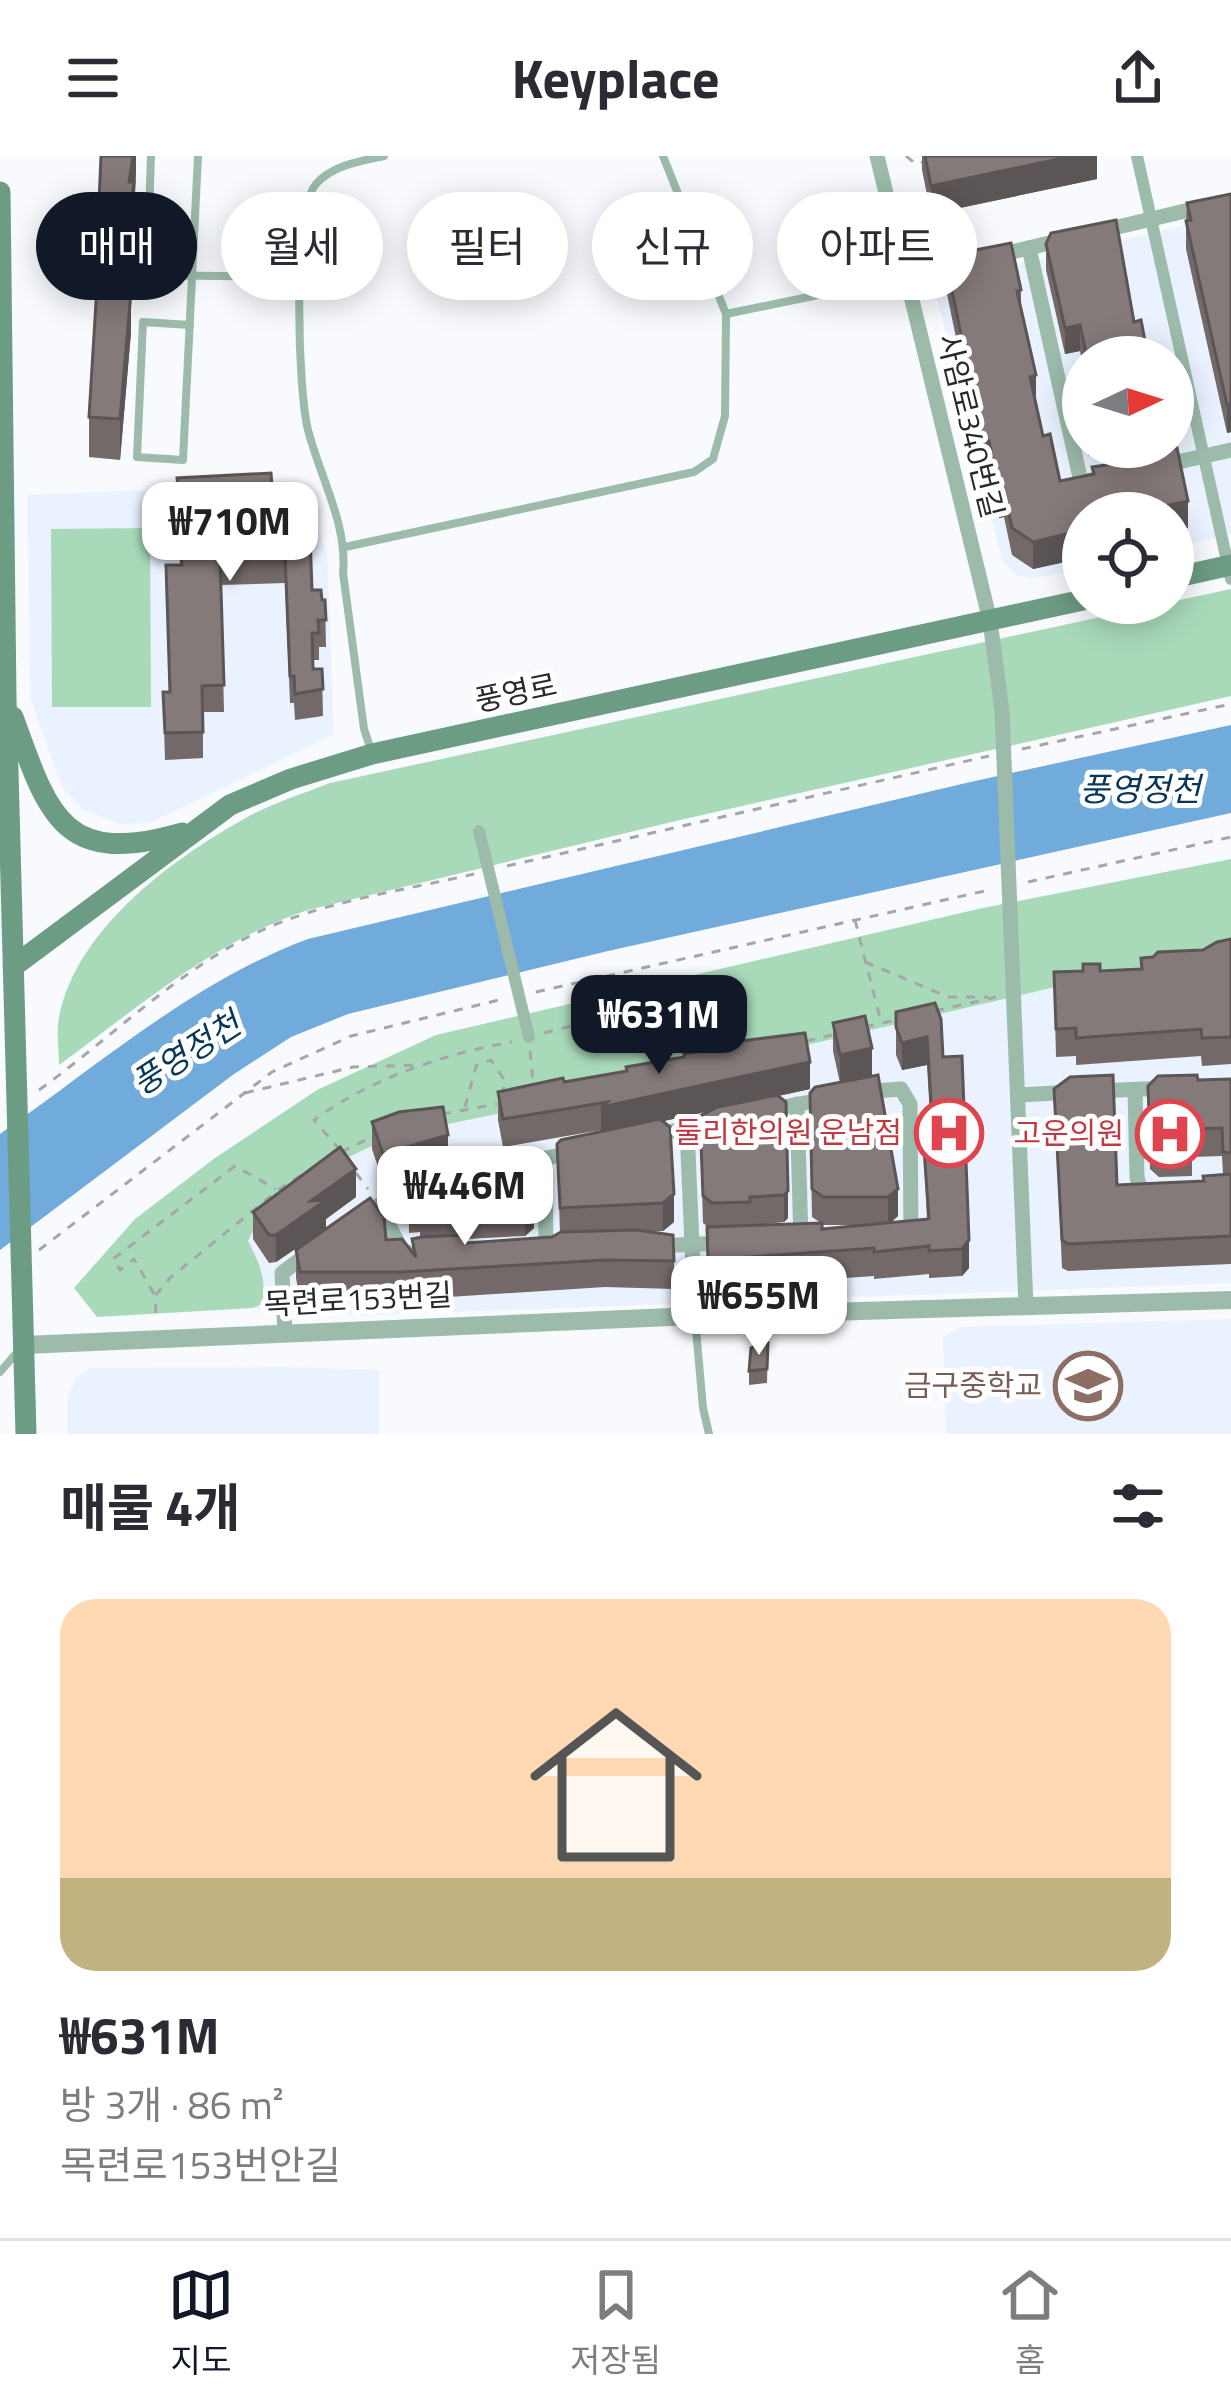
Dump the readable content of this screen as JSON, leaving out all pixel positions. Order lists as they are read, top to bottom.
{
  "streets": {
    "main road": ["풍영로"],
    "street": ["사암로340번길", "목련로153번길"]
  },
  "crossings": [
    ["사암로340번길", "풍영로"],
    ["사암로340번길", "목련로153번길"]
  ],
  "water": ["풍영정천"],
  "places": {
    "hospital": ["둘리한의원 운남점", "고운의원"],
    "school or university": ["금구중학교"]
  },
  "north": "right",
  "page": {
    "header": "Keyplace",
    "chip": [
      "매매",
      "월세",
      "필터",
      "신규",
      "아파트"
    ],
    "price": [
      "₩710M",
      "₩631M",
      "₩446M",
      "₩655M"
    ],
    "heading": "매물 4개",
    "list": [
      {
        "name": "₩631M",
        "note": "방 3개 · 86 m² · 목련로153번안길"
      }
    ],
    "tabs": ["지도", "저장됨", "홈"]
  }
}
